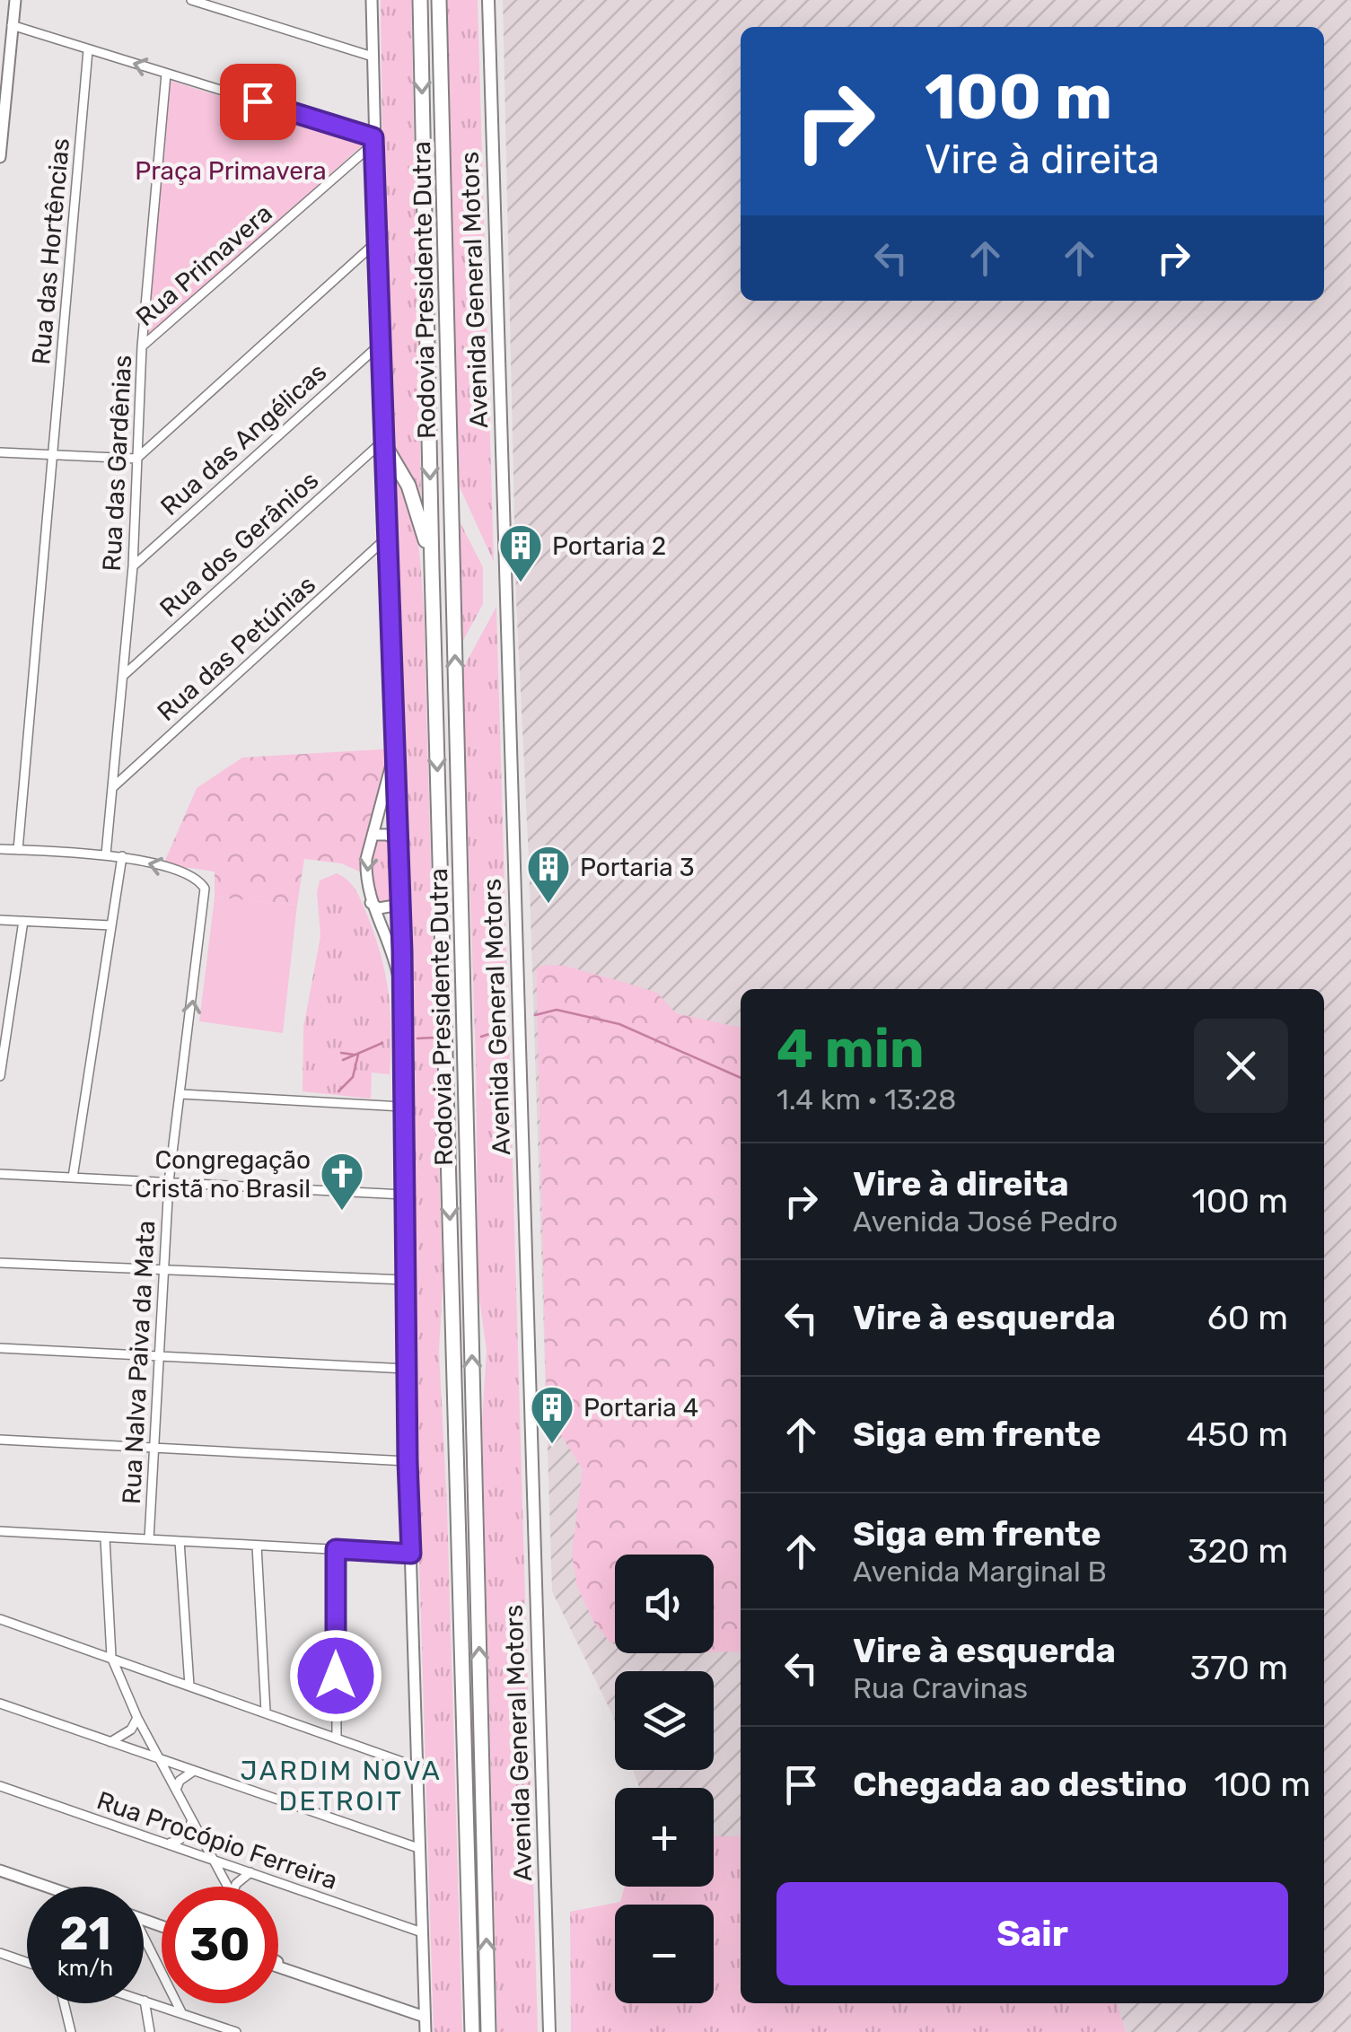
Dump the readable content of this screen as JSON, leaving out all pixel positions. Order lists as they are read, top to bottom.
{
  "streets": {
    "highway": ["Rodovia Presidente Dutra"],
    "main road": ["Avenida General Motors"],
    "street": [
      "Rua das Hortências",
      "Rua Primavera",
      "Rua das Angélicas",
      "Rua das Gardênias",
      "Rua dos Gerânios",
      "Rua das Petúnias",
      "Rua Nalva Paiva da Mata",
      "Rua Procópio Ferreira"
    ]
  },
  "crossings": [
    ["Rua Primavera", "Rua das Gardênias"],
    ["Rua das Angélicas", "Rua das Gardênias"],
    ["Rua das Gardênias", "Rua dos Gerânios"],
    ["Rua das Gardênias", "Rua das Petúnias"]
  ],
  "districts": ["JARDIM NOVA DETROIT"],
  "parks": ["Praça Primavera"],
  "places": {
    "building": ["Portaria 2", "Portaria 3", "Portaria 4"],
    "church": ["Congregação Cristã no Brasil"]
  },
  "page": {
    "turn": ["100 m", "Vire à direita"],
    "heading": ["4 min", "1.4 km · 13:28"],
    "list": [
      {
        "name": "Vire à direita",
        "note": "Avenida José Pedro",
        "value": "100 m"
      },
      {
        "name": "Vire à esquerda",
        "value": "60 m"
      },
      {
        "name": "Siga em frente",
        "value": "450 m"
      },
      {
        "name": "Siga em frente",
        "note": "Avenida Marginal B",
        "value": "320 m"
      },
      {
        "name": "Vire à esquerda",
        "note": "Rua Cravinas",
        "value": "370 m"
      },
      {
        "name": "Chegada ao destino",
        "value": "100 m"
      }
    ],
    "map_buttons": ["+", "−"],
    "buttons": "Sair",
    "speed": "21 km/h",
    "limit": "30"
  }
}
